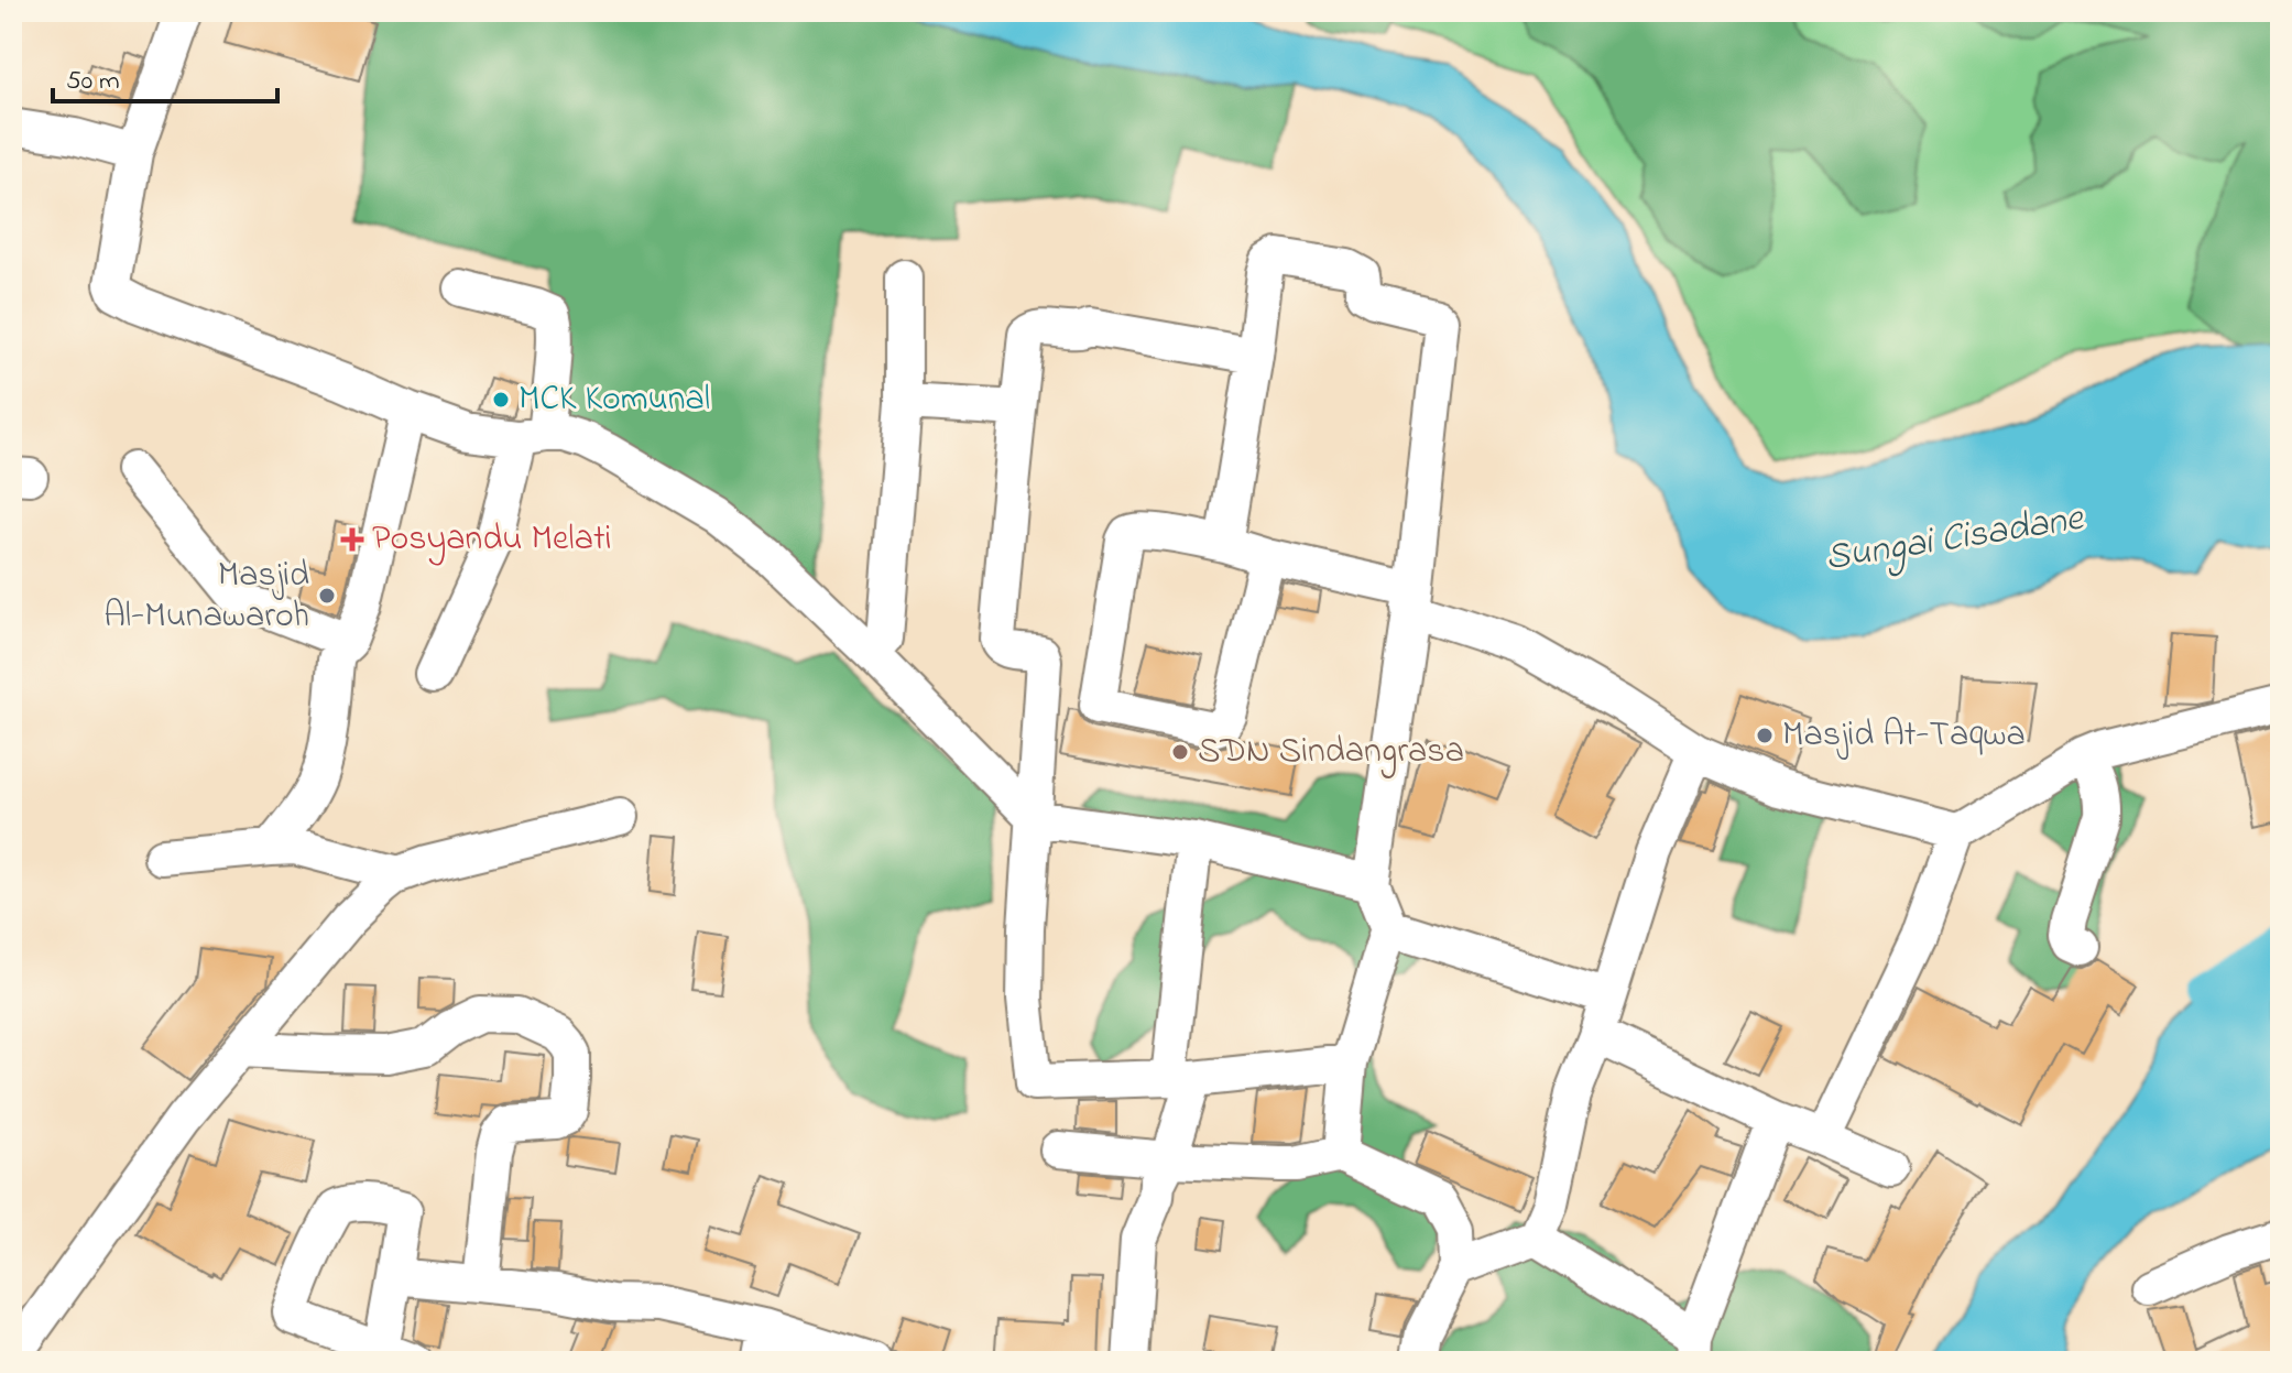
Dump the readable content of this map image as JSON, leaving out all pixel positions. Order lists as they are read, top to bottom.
{
  "water": ["Sungai Cisadane"],
  "places": {
    "other": [
      "MCK Komunal",
      "Masjid Al-Munawaroh",
      "Masjid At-Taqwa",
      "SDN Sindangrasa"
    ],
    "health": ["Posyandu Melati"]
  },
  "scale_bar": "50 m"
}
